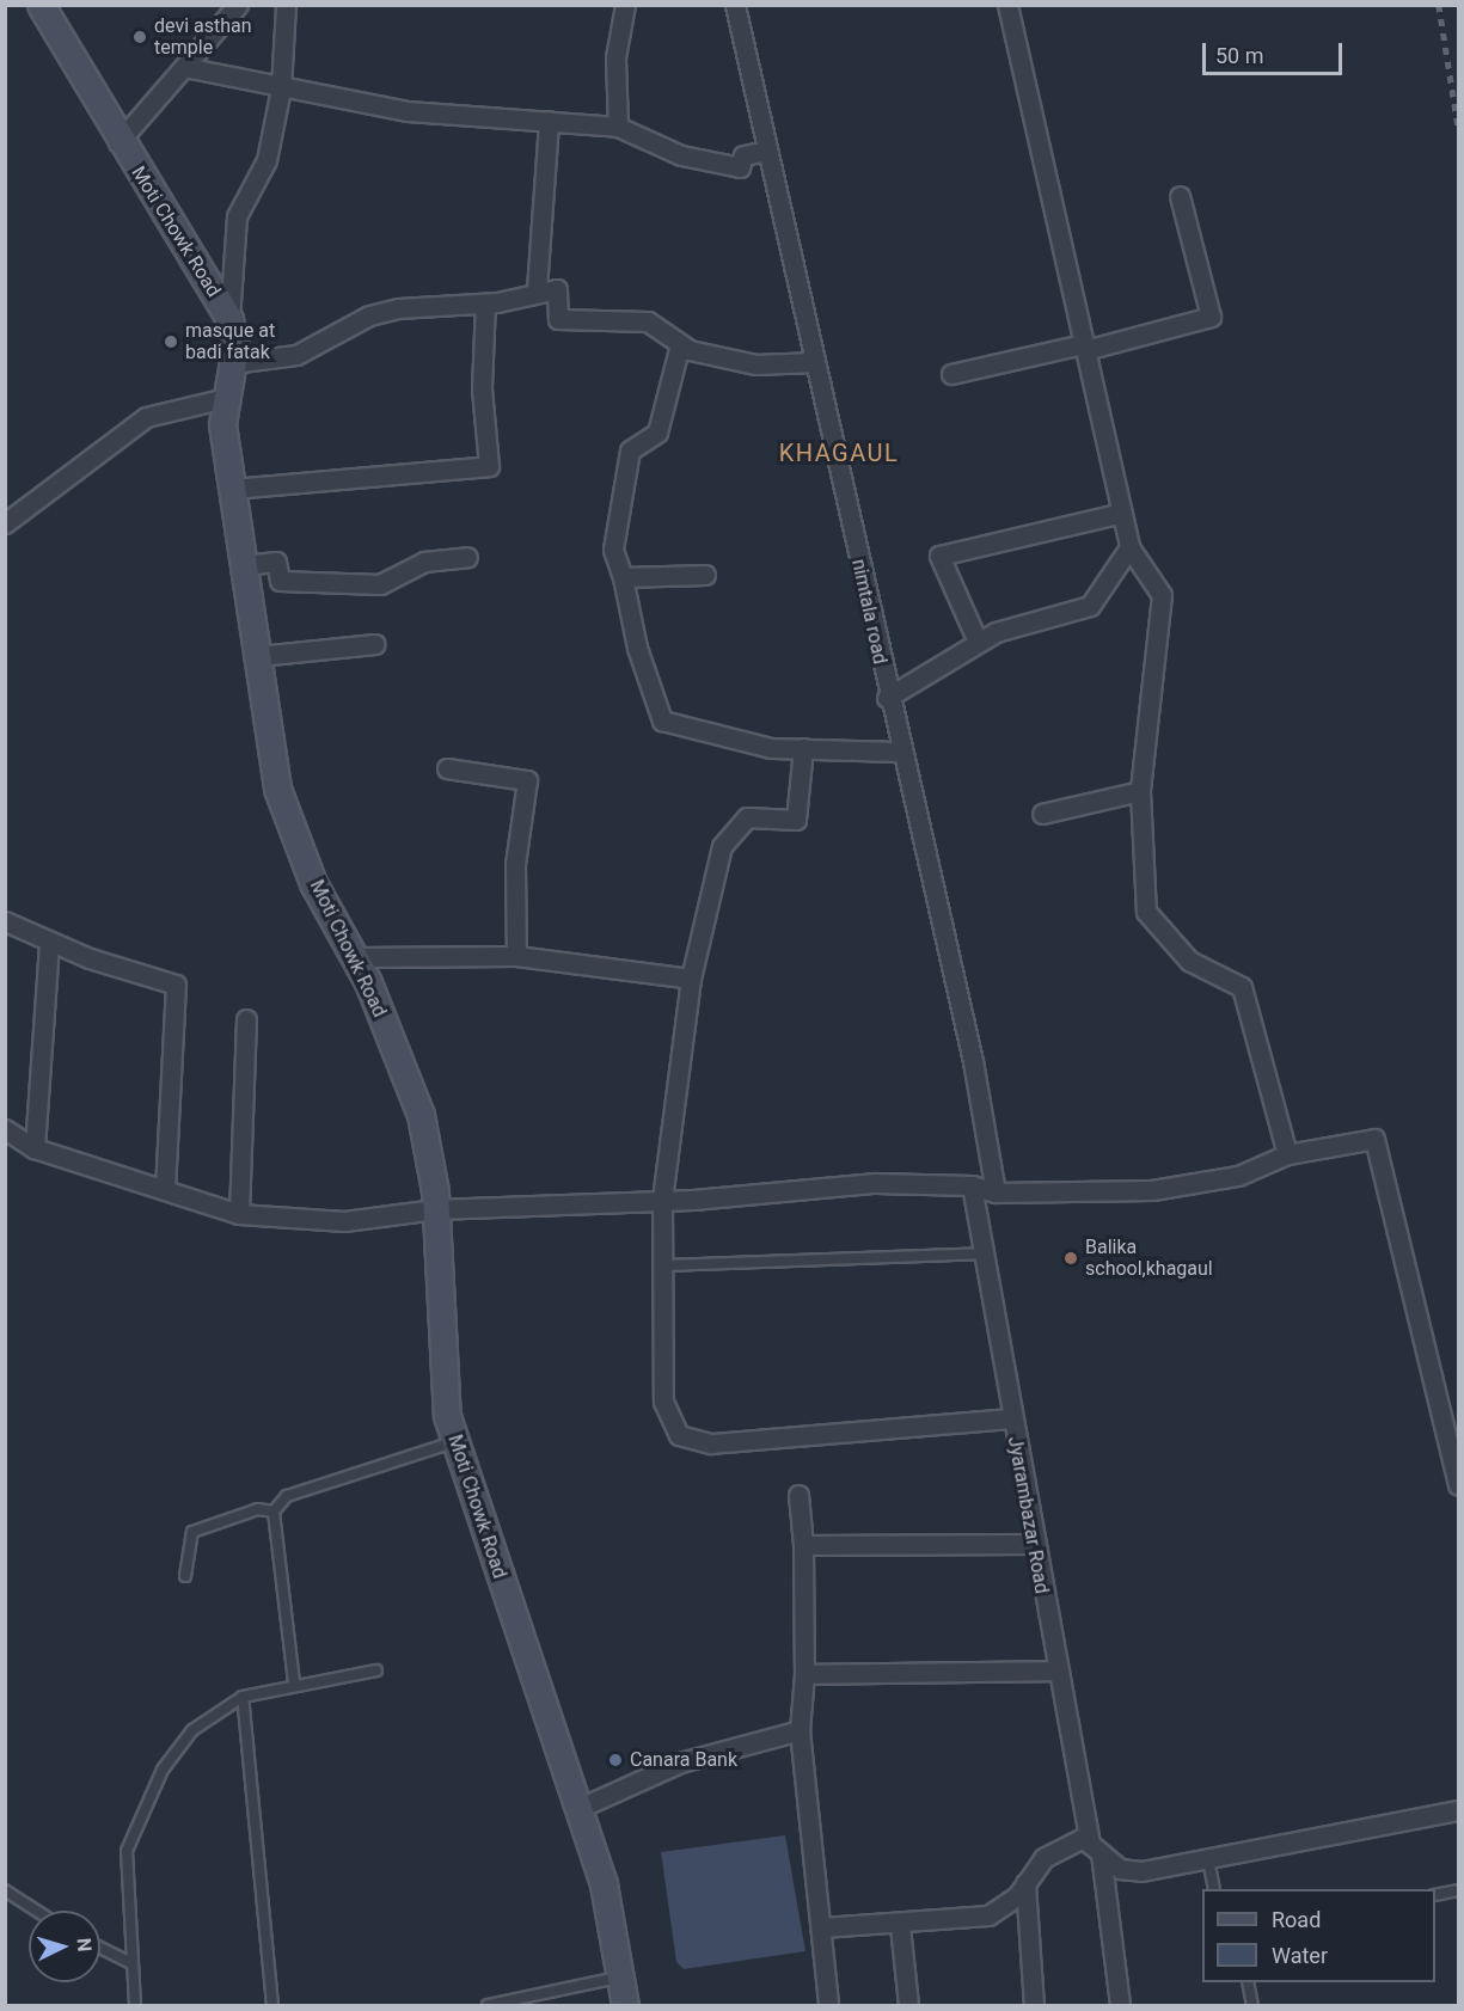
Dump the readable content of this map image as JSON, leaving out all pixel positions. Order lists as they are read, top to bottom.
{
  "streets": {
    "street": ["Moti Chowk Road", "nimtala road", "Jyarambazar Road"]
  },
  "districts": ["KHAGAUL"],
  "places": [
    "devi asthan temple",
    "masque at badi fatak",
    "Balika school,khagaul",
    "Canara Bank"
  ],
  "legend": ["Road", "Water"],
  "scale_bar": "50 m",
  "north": "right"
}
